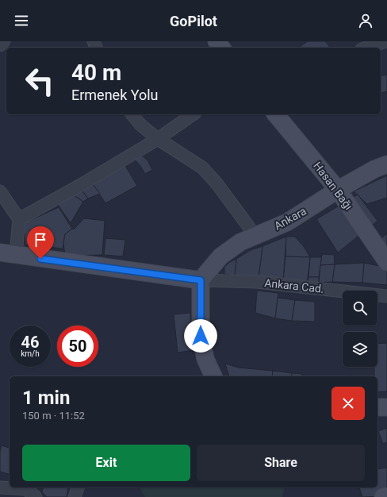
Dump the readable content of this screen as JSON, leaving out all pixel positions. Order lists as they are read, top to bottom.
{
  "streets": {
    "main road": ["Hasan Bağı", "Ankara"],
    "street": ["Ankara Cad."]
  },
  "crossings": [
    ["Hasan Bağı", "Ankara"],
    ["Ankara", "Ankara Cad."]
  ],
  "page": {
    "header": "GoPilot",
    "turn": ["40 m", "Ermenek Yolu"],
    "speed": "46 km/h",
    "limit": "50",
    "heading": ["1 min", "150 m · 11:52"],
    "buttons": ["Exit", "Share"]
  }
}
